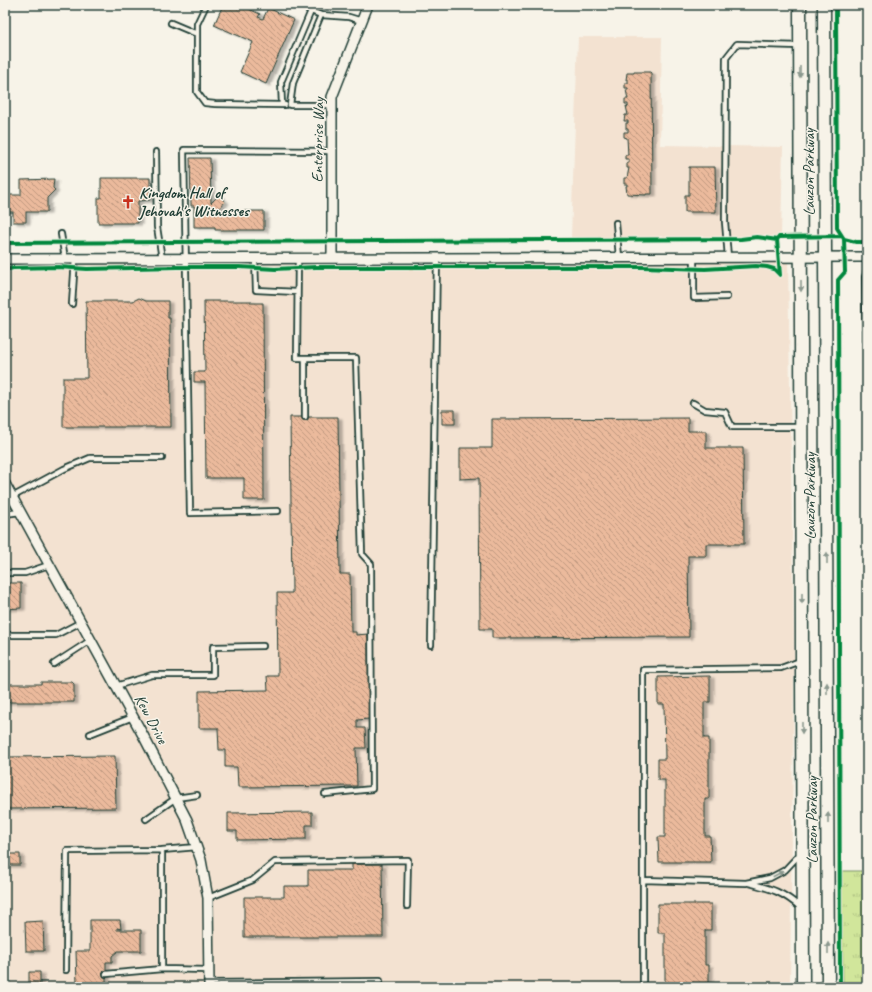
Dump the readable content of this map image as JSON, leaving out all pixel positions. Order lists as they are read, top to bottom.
{
  "streets": {
    "main road": ["Lauzon Parkway"],
    "street": ["Enterprise Way", "Kew Drive"]
  },
  "places": {
    "church": ["Kingdom Hall of Jehovah's Witnesses"]
  }
}
